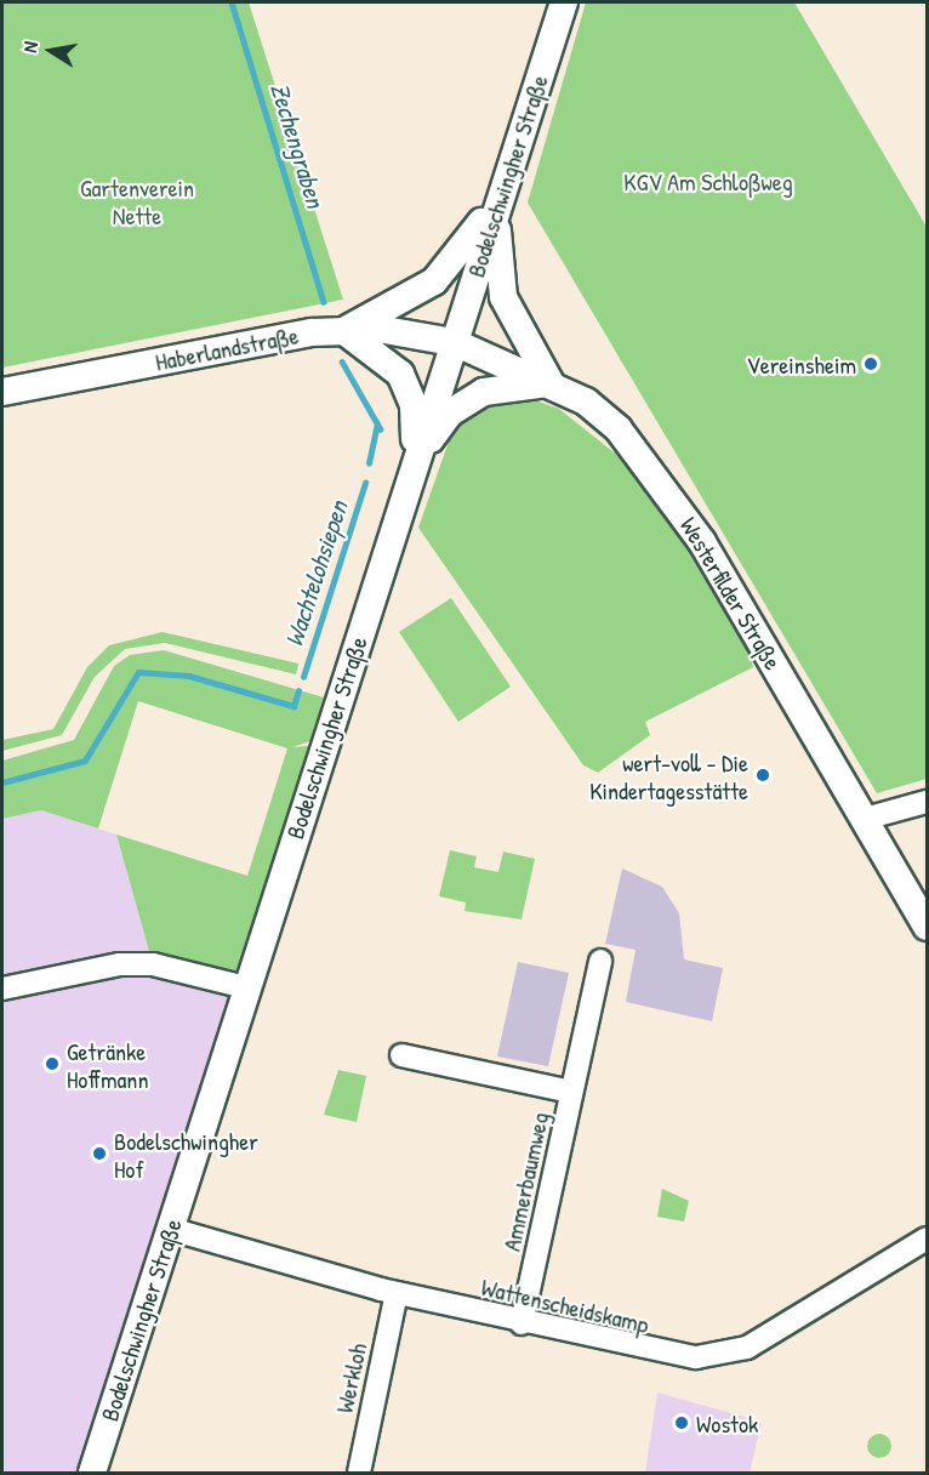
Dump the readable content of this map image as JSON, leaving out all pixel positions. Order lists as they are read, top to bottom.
{
  "streets": {
    "street": [
      "Bodelschwingher Straße",
      "Haberlandstraße",
      "Westerfilder Straße",
      "Ammerbaumweg",
      "Wattenscheidskamp",
      "Werkloh"
    ]
  },
  "crossings": [
    ["Bodelschwingher Straße", "Haberlandstraße"],
    ["Bodelschwingher Straße", "Westerfilder Straße"],
    ["Bodelschwingher Straße", "Wattenscheidskamp"],
    ["Haberlandstraße", "Westerfilder Straße"],
    ["Ammerbaumweg", "Wattenscheidskamp"],
    ["Wattenscheidskamp", "Werkloh"]
  ],
  "water": ["Zechengraben", "Wachtelohsiepen"],
  "parks": ["KGV Am Schloßweg", "Gartenverein Nette"],
  "places": [
    "Vereinsheim",
    "wert-voll - Die Kindertagesstätte",
    "Getränke Hoffmann",
    "Bodelschwingher Hof",
    "Wostok"
  ],
  "north": "left"
}
